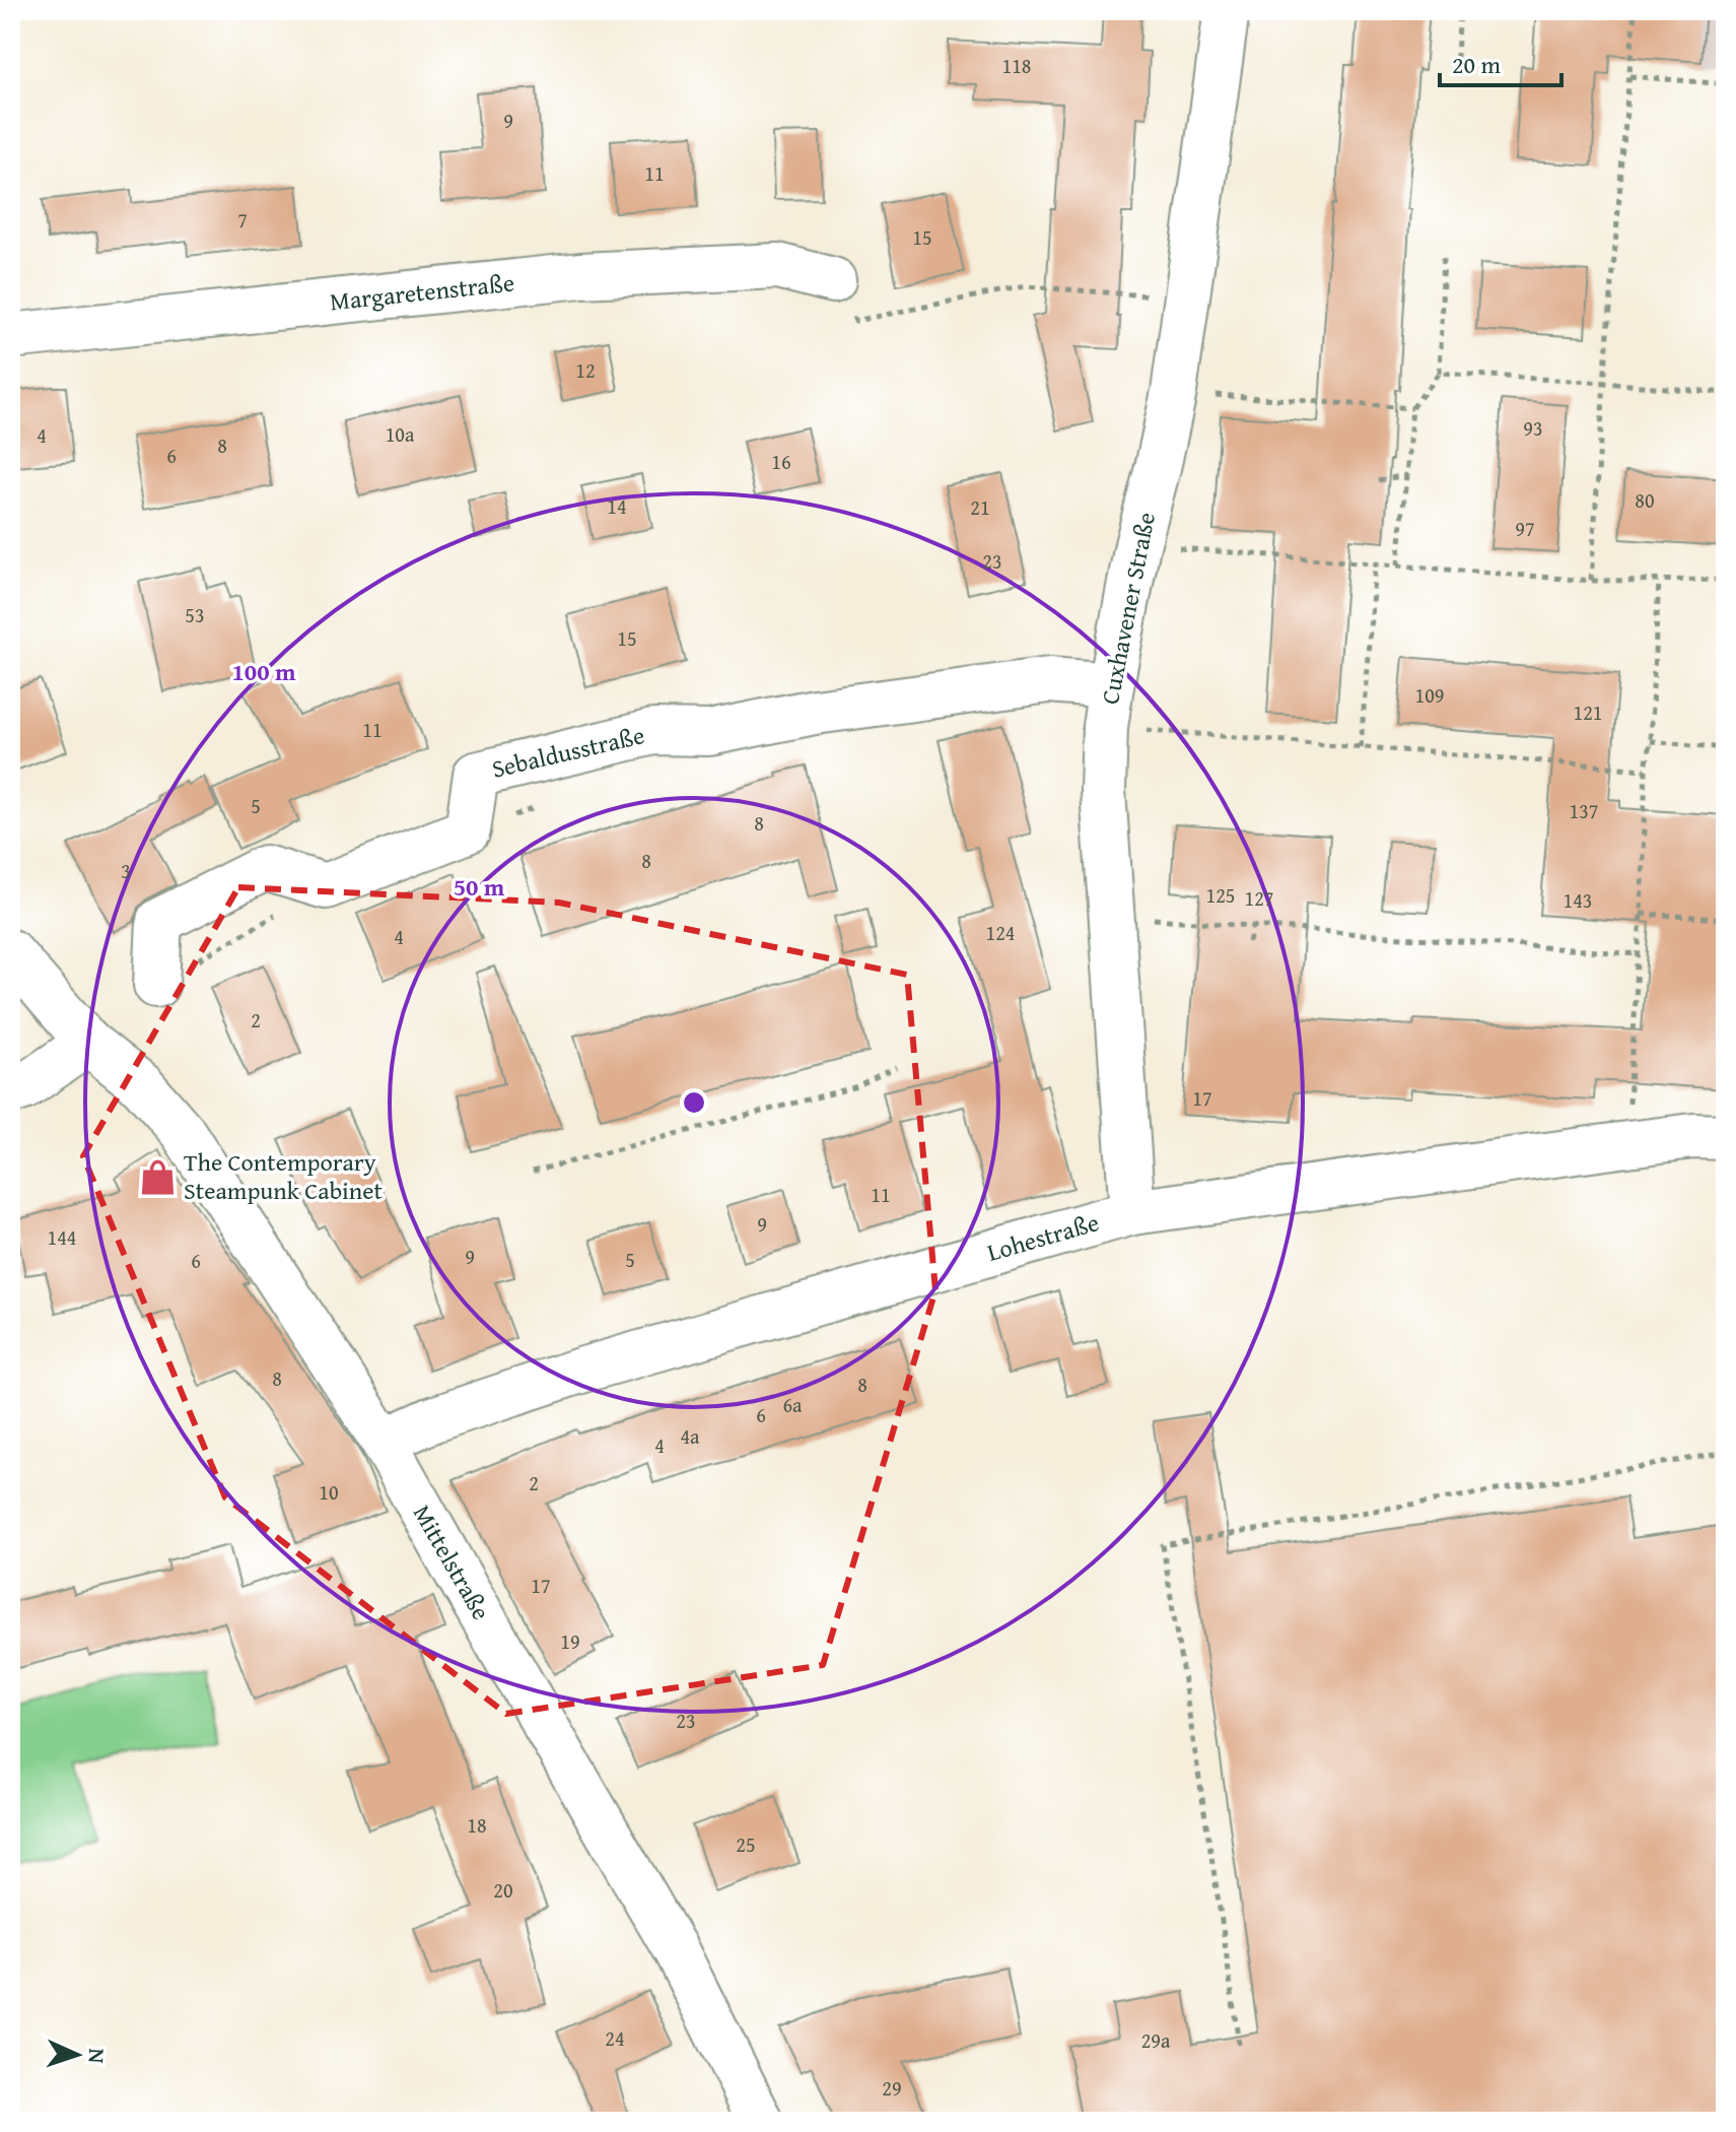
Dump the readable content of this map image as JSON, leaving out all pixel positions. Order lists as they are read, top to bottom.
{
  "streets": {
    "street": [
      "Margaretenstraße",
      "Cuxhavener Straße",
      "Sebaldusstraße",
      "Lohestraße",
      "Mittelstraße"
    ]
  },
  "crossings": [
    ["Cuxhavener Straße", "Sebaldusstraße"],
    ["Cuxhavener Straße", "Lohestraße"],
    ["Lohestraße", "Mittelstraße"]
  ],
  "places": {
    "shop": ["The Contemporary Steampunk Cabinet"]
  },
  "house_numbers": [
    "118",
    "9",
    "11",
    "7",
    "15",
    "12",
    "93",
    "10a",
    "4",
    "8",
    "6",
    "16",
    "80",
    "14",
    "21",
    "97",
    "23",
    "53",
    "15",
    "109",
    "121",
    "11",
    "5",
    "137",
    "8",
    "8",
    "3",
    "125",
    "127",
    "143",
    "124",
    "4",
    "2",
    "17",
    "11",
    "9",
    "144",
    "9",
    "5",
    "6",
    "8",
    "8",
    "6a",
    "6",
    "4a",
    "4",
    "2",
    "10",
    "17",
    "19",
    "23",
    "18",
    "25",
    "20",
    "24",
    "29a",
    "29"
  ],
  "scale_bar": "20 m",
  "north": "right",
  "rings": ["100 m", "50 m"]
}
